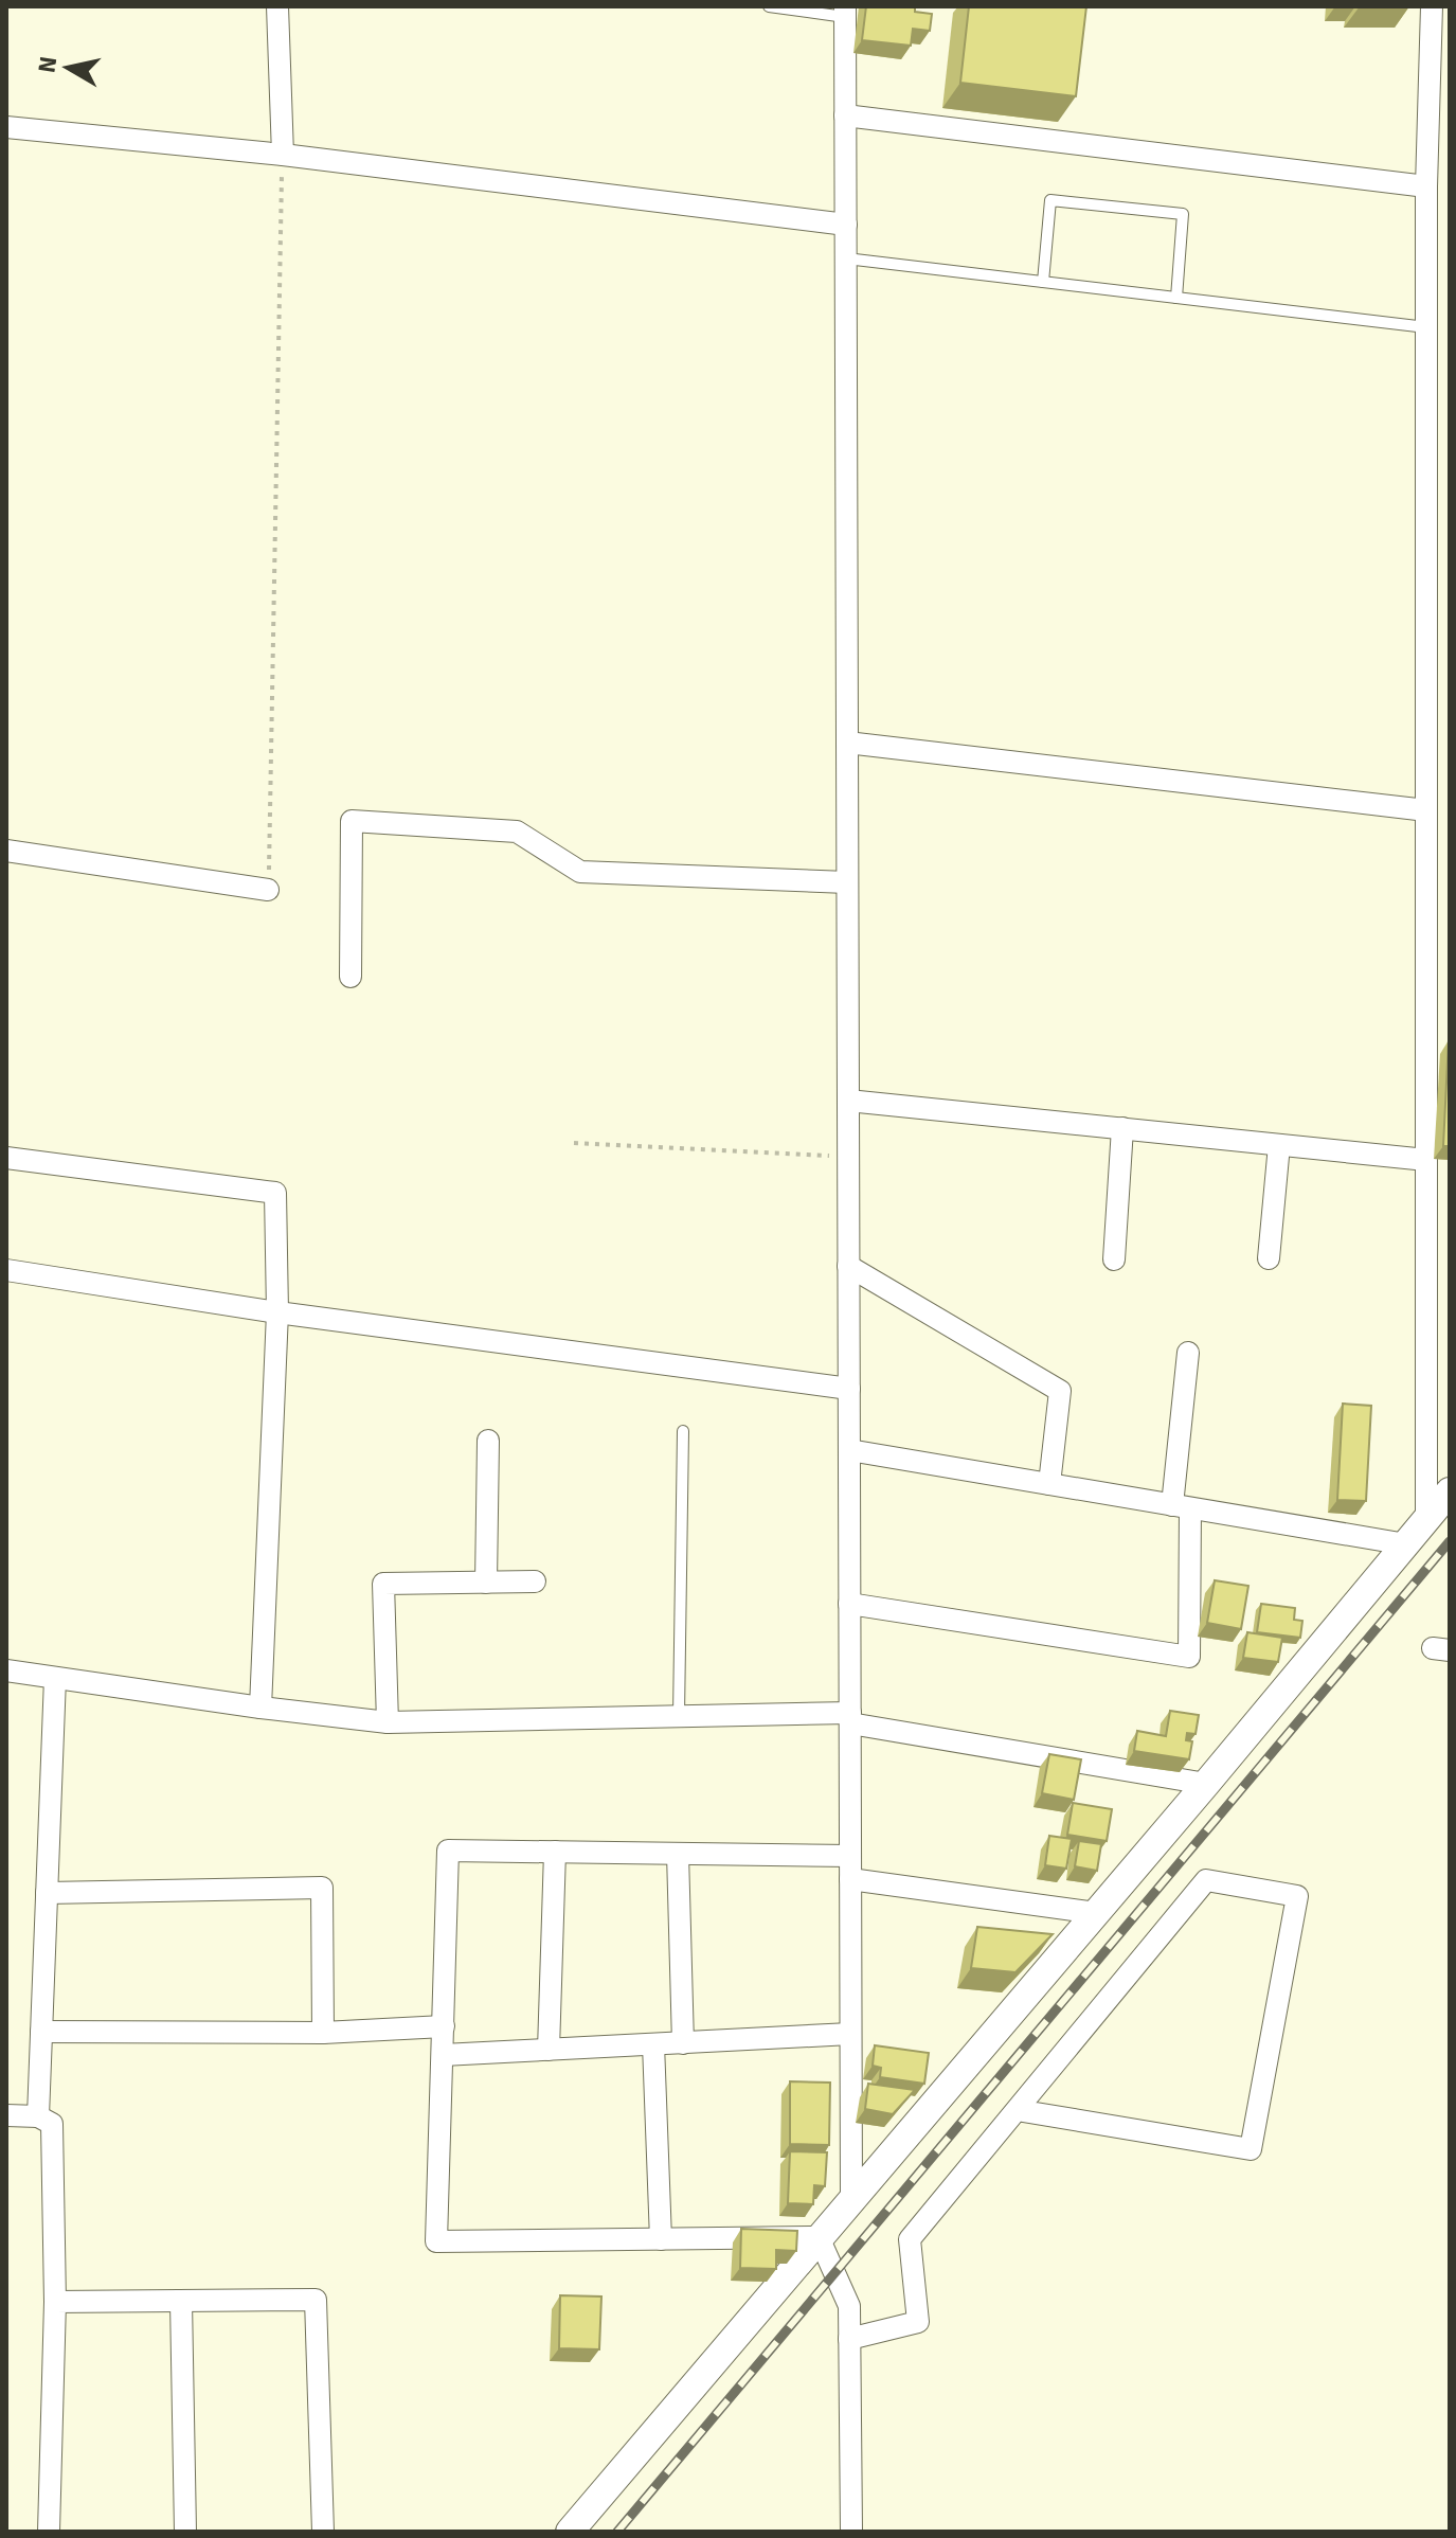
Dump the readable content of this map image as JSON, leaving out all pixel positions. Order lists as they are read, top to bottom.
{
  "north": "left"
}
